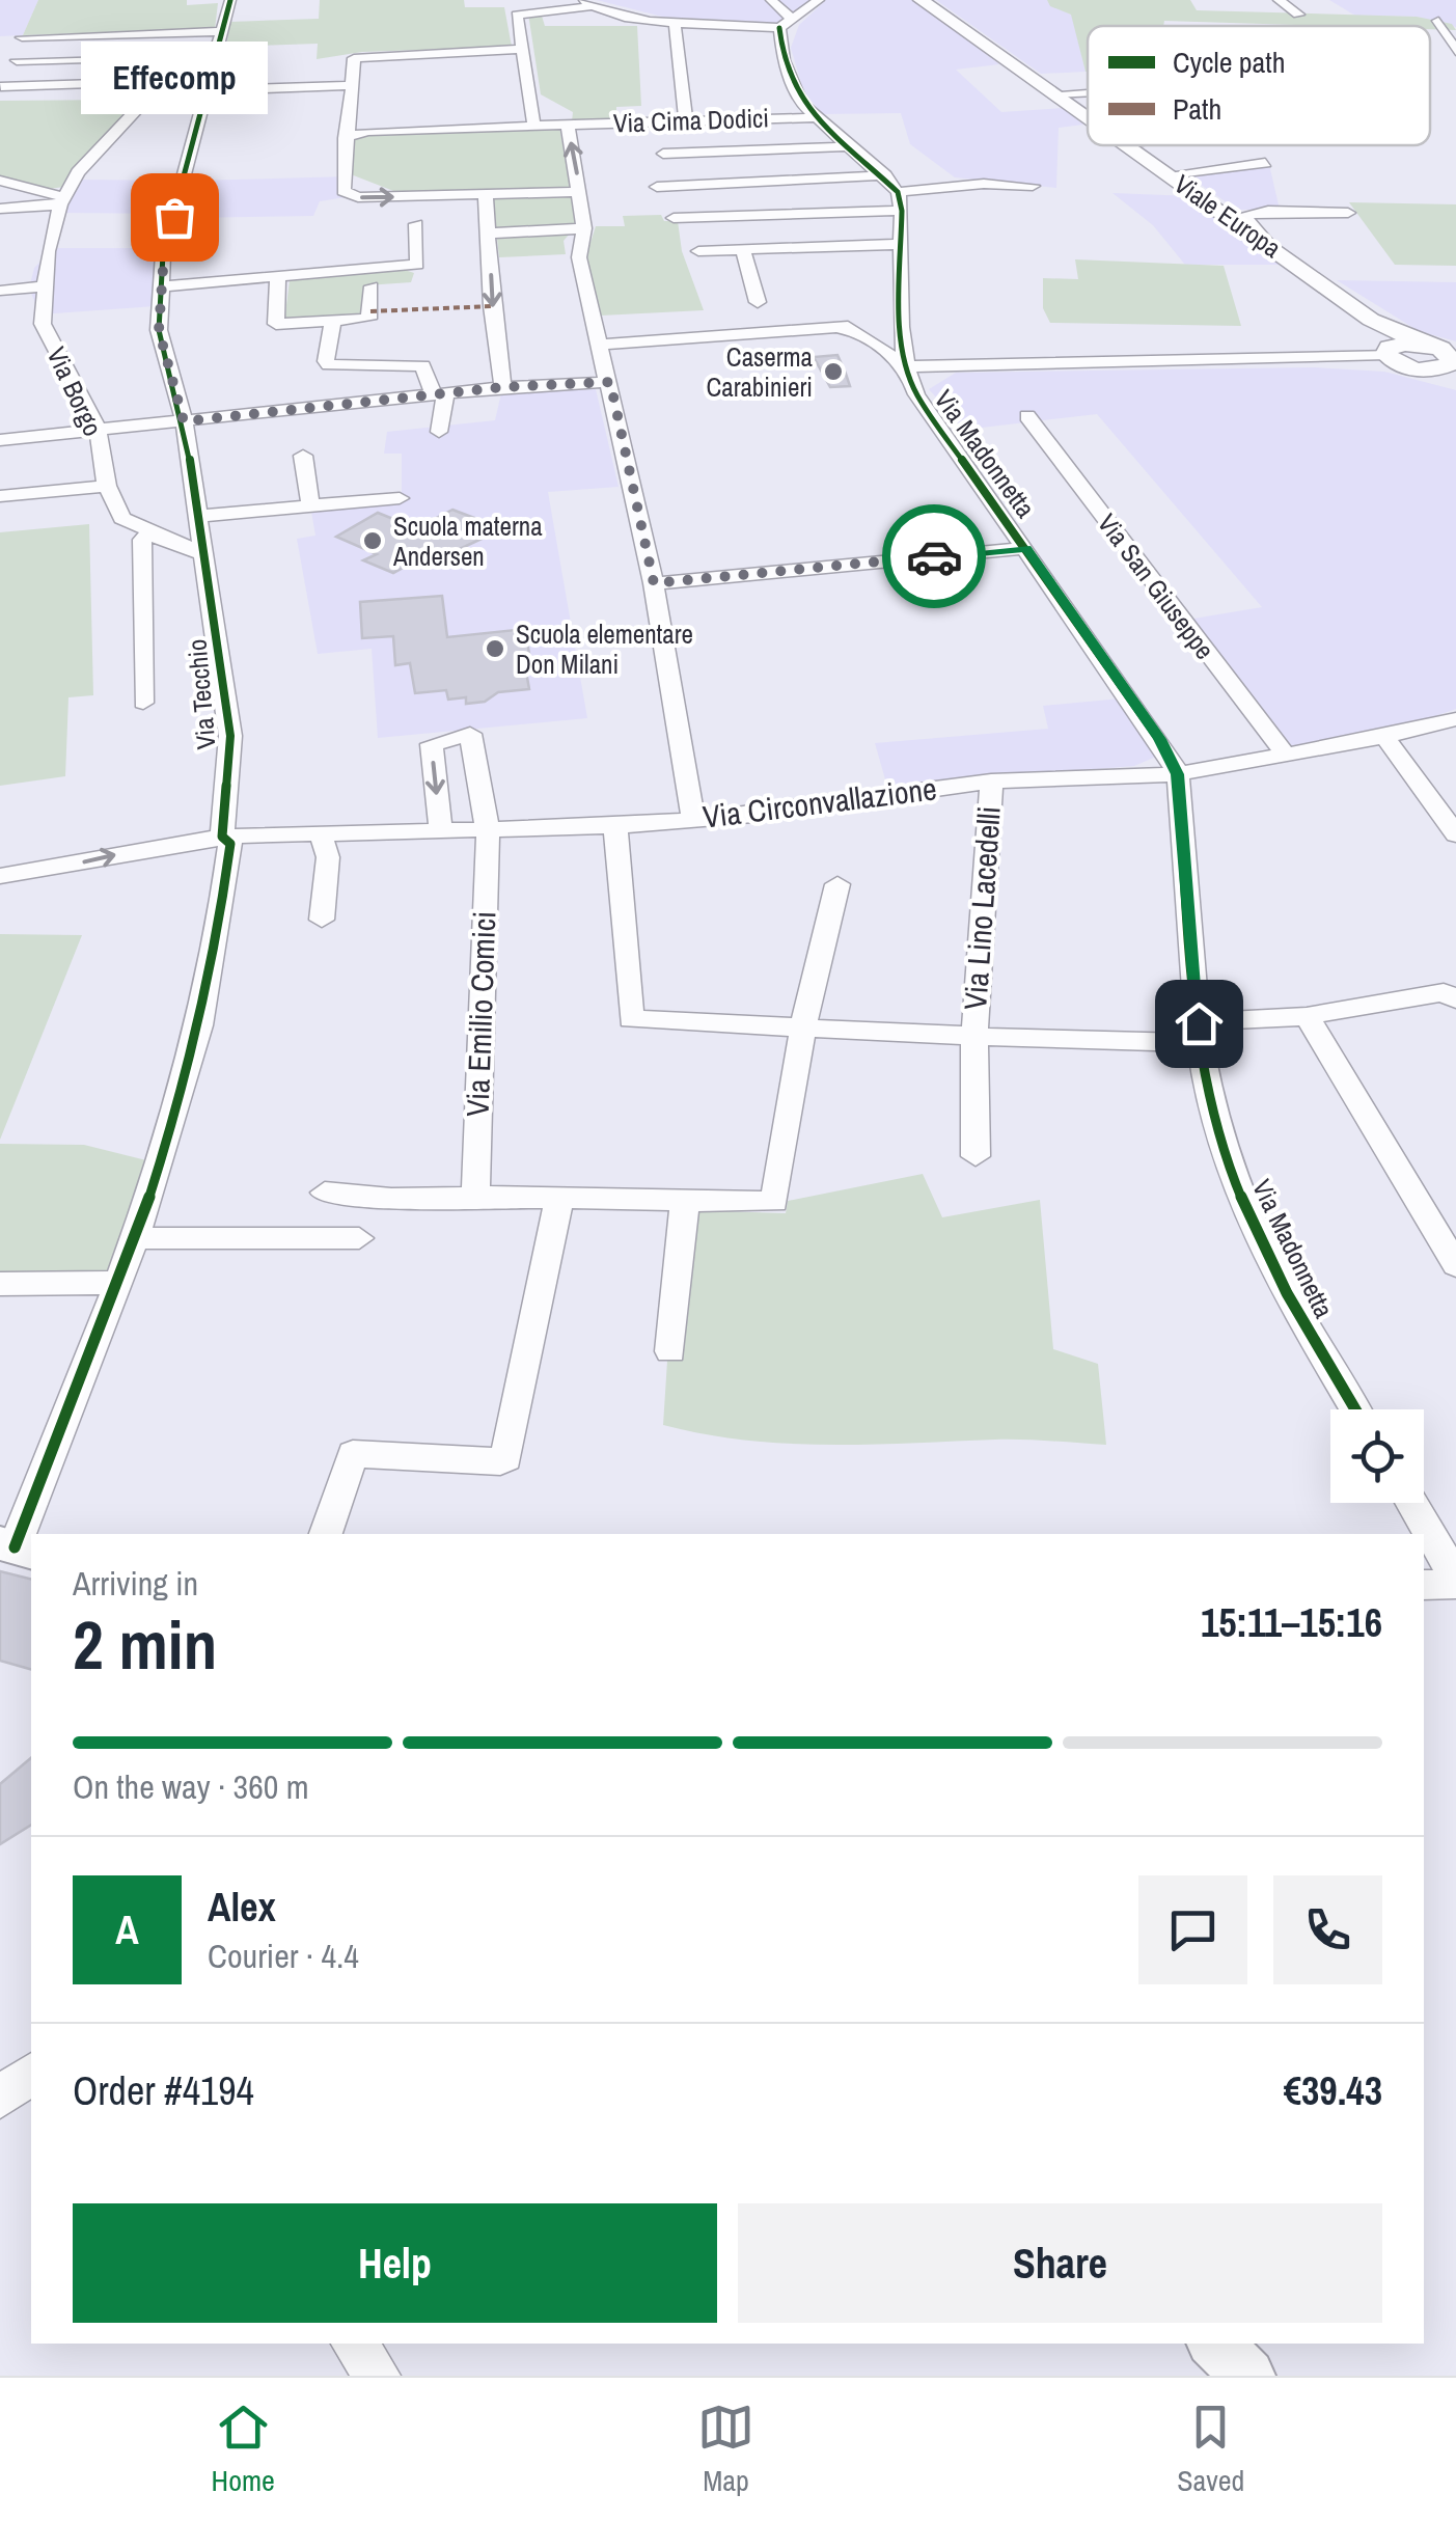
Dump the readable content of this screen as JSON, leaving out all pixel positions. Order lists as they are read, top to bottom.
{
  "streets": {
    "main road": ["Viale Europa"],
    "street": [
      "Via Cima Dodici",
      "Via Borgo",
      "Via Madonnetta",
      "Via San Giuseppe",
      "Via Tecchio",
      "Via Circonvallazione",
      "Via Lino Lacedelli",
      "Via Emilio Comici"
    ]
  },
  "crossings": [
    ["Via Borgo", "Via Tecchio"],
    ["Via Madonnetta", "Via Circonvallazione"],
    ["Via Madonnetta", "Via Lino Lacedelli"],
    ["Via San Giuseppe", "Via Circonvallazione"],
    ["Via Tecchio", "Via Circonvallazione"],
    ["Via Circonvallazione", "Via Lino Lacedelli"],
    ["Via Circonvallazione", "Via Emilio Comici"]
  ],
  "places": [
    "Effecomp",
    "Caserma Carabinieri",
    "Scuola materna Andersen",
    "Scuola elementare Don Milani"
  ],
  "legend": ["Cycle path", "Path"],
  "page": {
    "bubble": "Effecomp",
    "heading": ["2 min", "Arriving in", "15:11–15:16"],
    "panel": [
      "Alex",
      "Courier · 4.4",
      "Order #4194",
      "€39.43"
    ],
    "bar": "On the way · 360 m",
    "round": "A",
    "buttons": ["Help", "Share"],
    "tabs": ["Home", "Map", "Saved"]
  }
}
